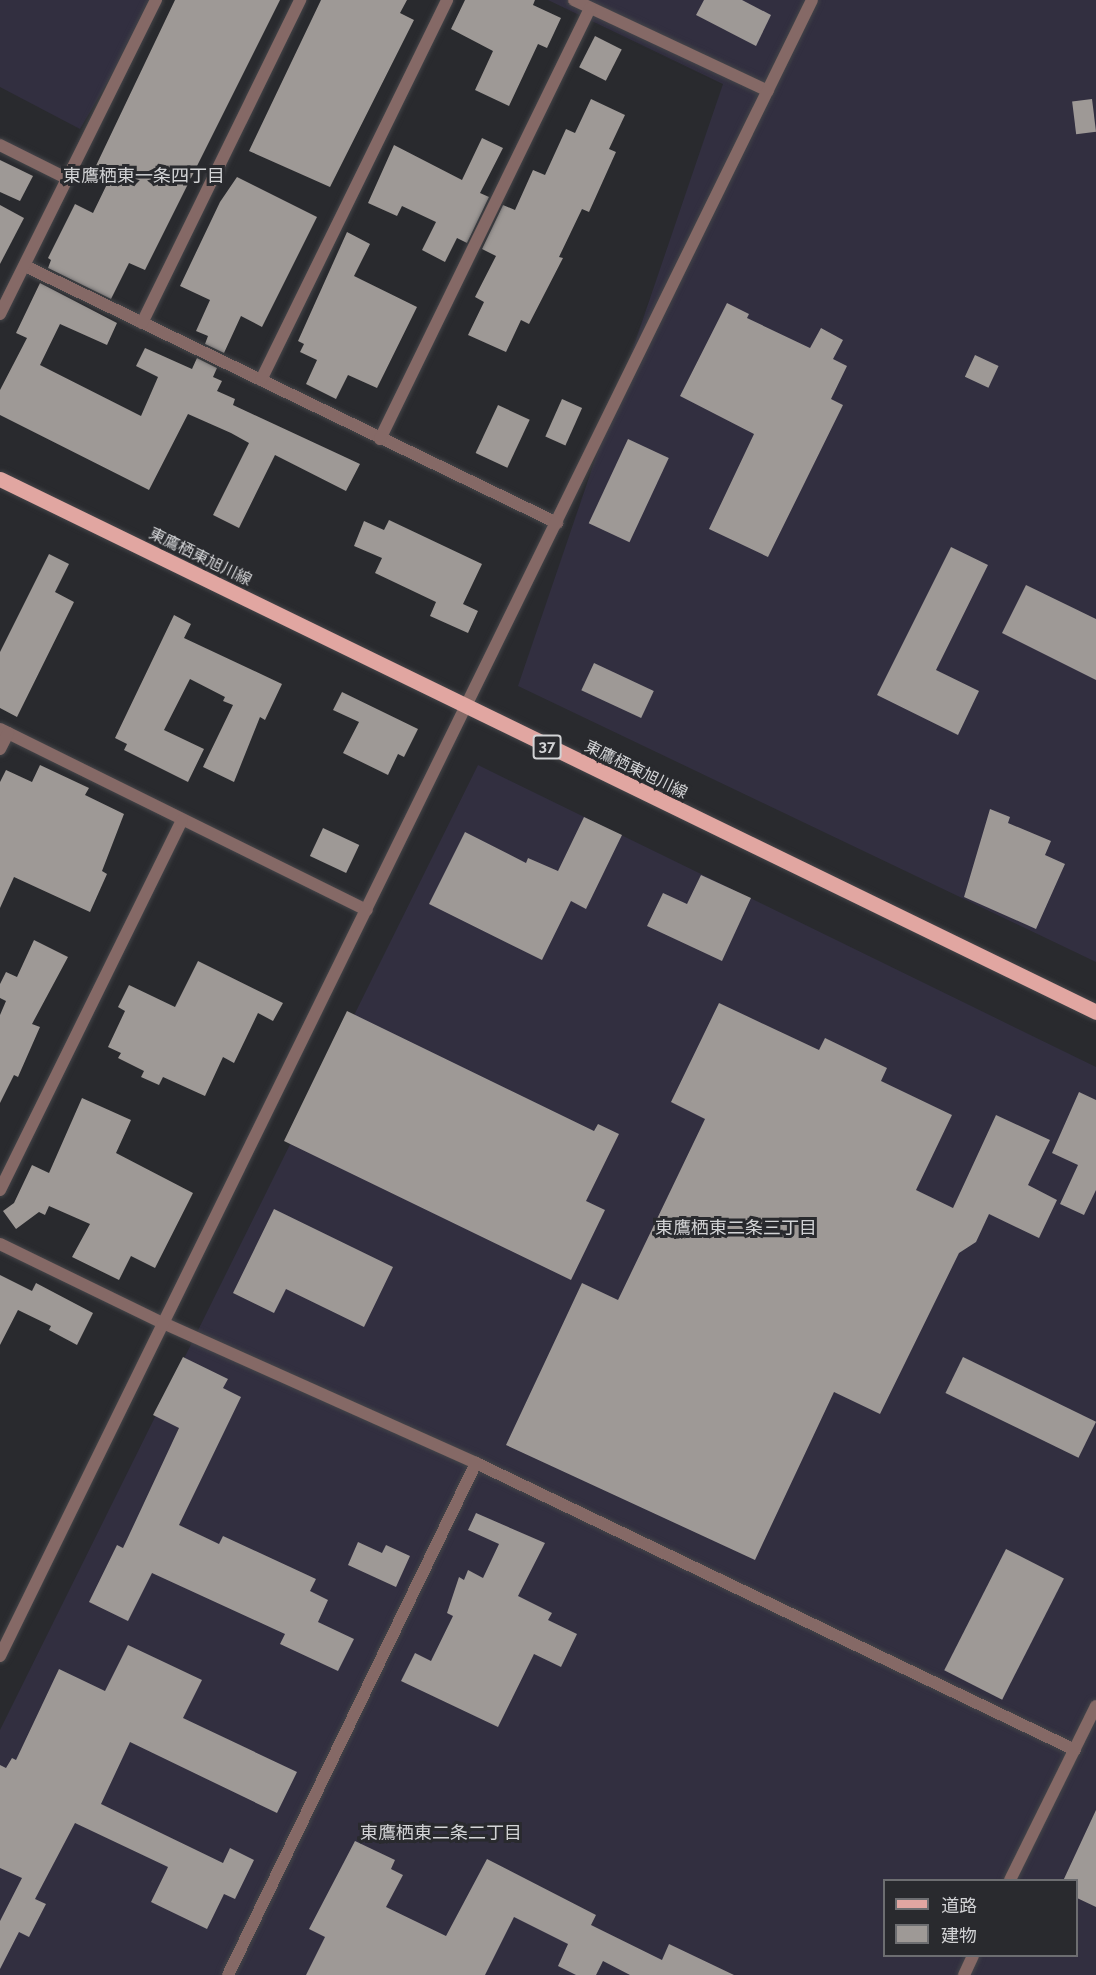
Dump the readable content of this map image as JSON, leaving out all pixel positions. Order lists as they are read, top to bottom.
{
  "streets": {
    "main road": ["東鷹栖東旭川線", "37"]
  },
  "districts": ["東鷹栖東一条四丁目", "東鷹栖東二条三丁目", "東鷹栖東二条二丁目"],
  "legend": ["道路", "建物"]
}
